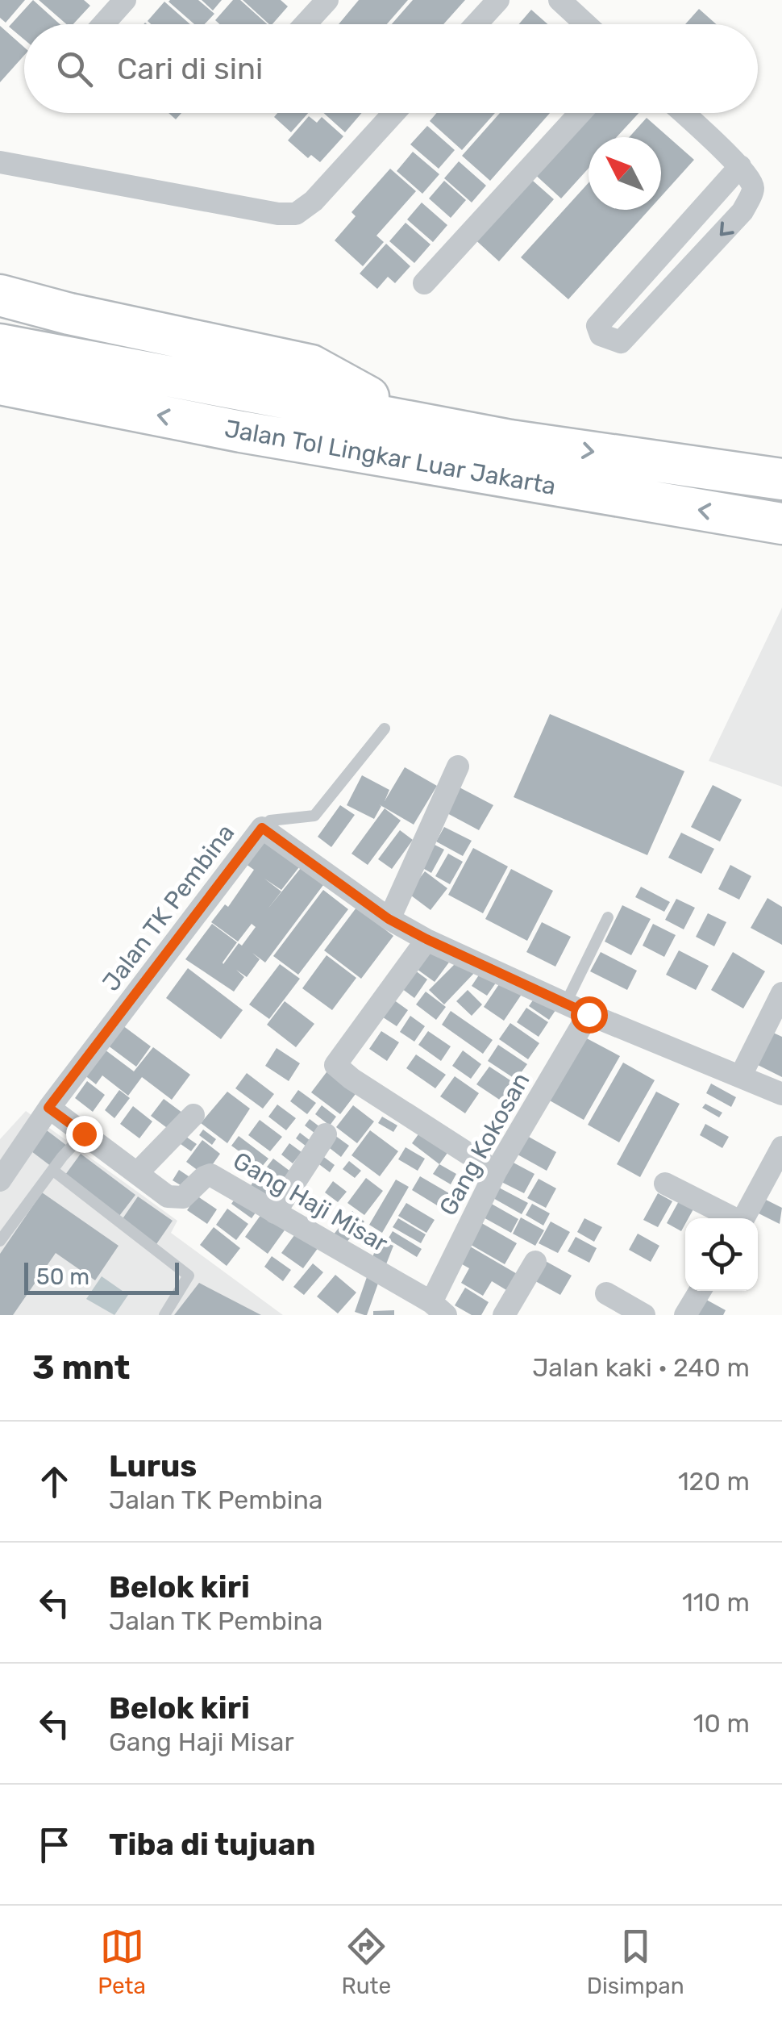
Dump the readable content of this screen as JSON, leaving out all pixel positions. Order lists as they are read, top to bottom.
{
  "streets": {
    "highway": ["Jalan Tol Lingkar Luar Jakarta"],
    "street": ["Jalan TK Pembina", "Gang Kokosan", "Gang Haji Misar"]
  },
  "crossings": [
    ["Jalan TK Pembina", "Gang Kokosan"],
    ["Jalan TK Pembina", "Gang Haji Misar"],
    ["Gang Kokosan", "Gang Haji Misar"]
  ],
  "scale_bar": "50 m",
  "north": "top left",
  "page": {
    "search": "Cari di sini",
    "scale": "50 m",
    "heading": ["3 mnt", "Jalan kaki · 240 m"],
    "list": [
      ["Lurus", "Jalan TK Pembina", "120 m"],
      ["Belok kiri", "Jalan TK Pembina", "110 m"],
      ["Belok kiri", "Gang Haji Misar", "10 m"],
      "Tiba di tujuan"
    ],
    "nav": ["Peta", "Rute", "Disimpan"]
  }
}
